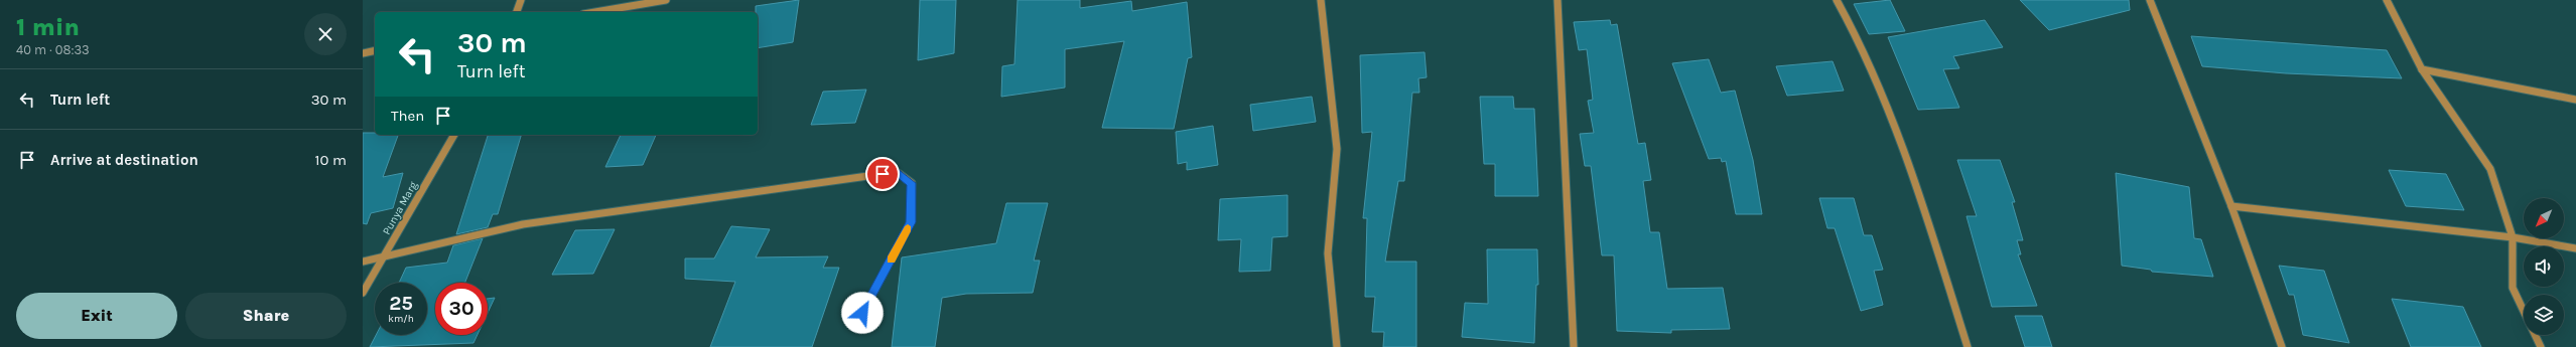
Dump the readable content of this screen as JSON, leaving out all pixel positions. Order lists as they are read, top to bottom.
{
  "streets": {
    "street": ["Punya Marg"]
  },
  "north": "bottom left",
  "page": {
    "heading": ["1 min", "40 m · 08:33"],
    "turn": ["30 m", "Turn left"],
    "list": [
      {
        "name": "Turn left",
        "value": "30 m"
      },
      {
        "name": "Arrive at destination",
        "value": "10 m"
      }
    ],
    "then": "Then",
    "speed": "25 km/h",
    "limit": "30",
    "buttons": ["Exit", "Share"]
  }
}
